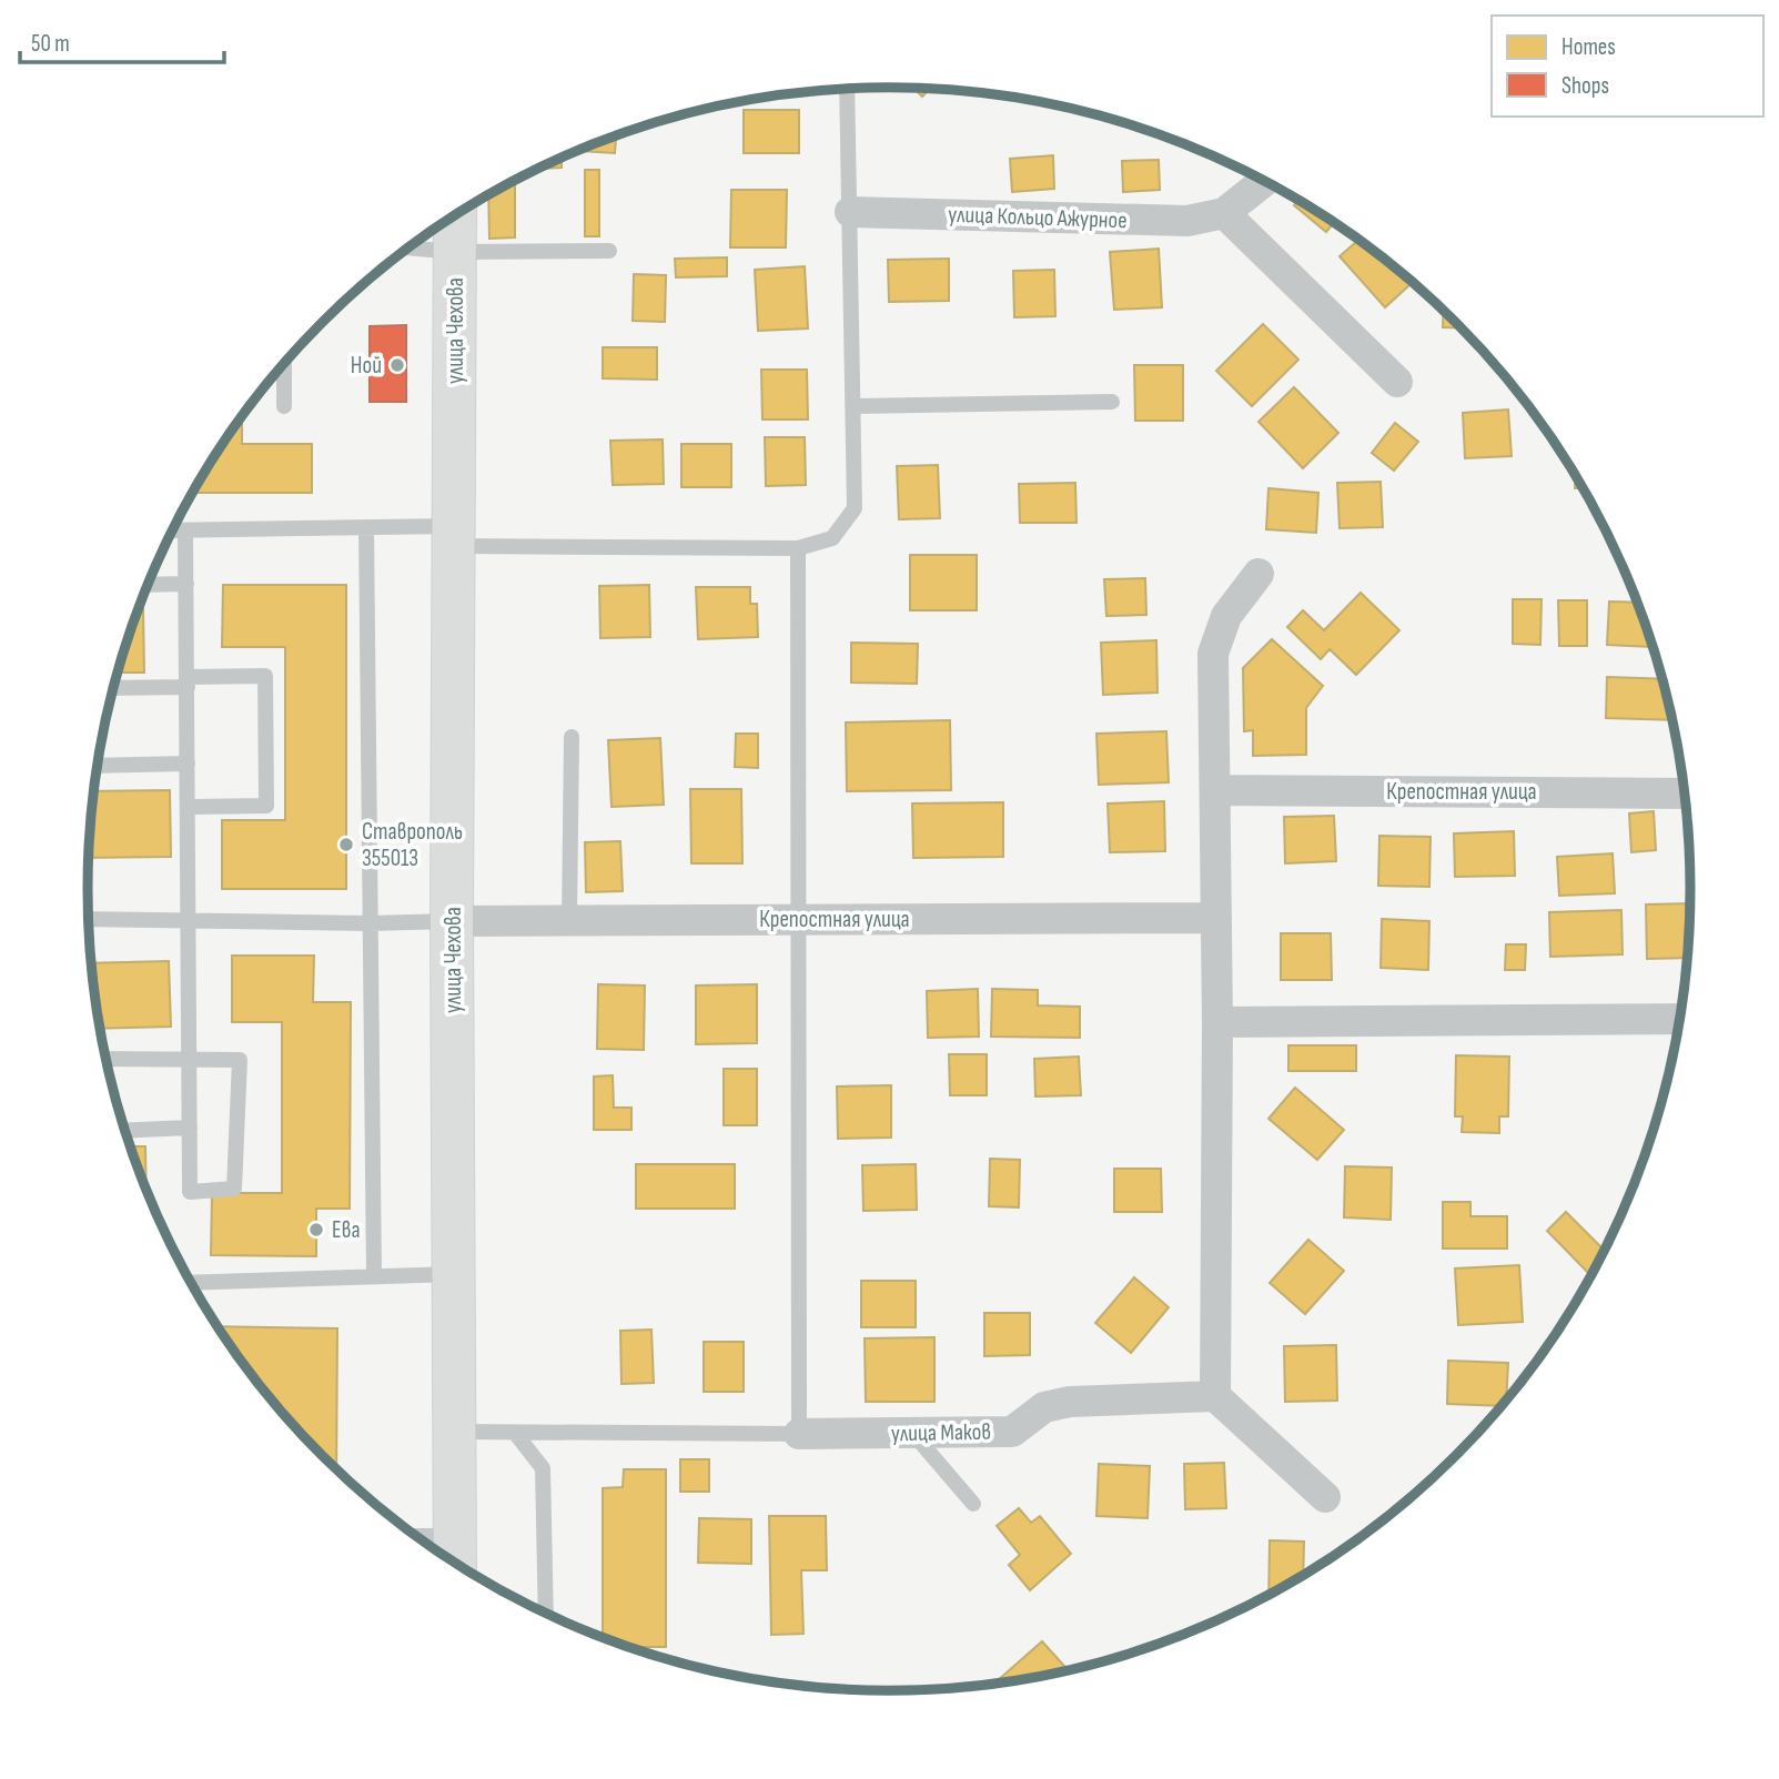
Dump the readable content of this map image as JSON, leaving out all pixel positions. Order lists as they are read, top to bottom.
{
  "streets": {
    "street": [
      "улица Кольцо Ажурное",
      "улица Чехова",
      "Крепостная улица",
      "улица Маков"
    ]
  },
  "crossings": [
    ["улица Чехова", "Крепостная улица"]
  ],
  "places": ["Ной", "Ставрополь 355013", "Ева"],
  "legend": ["Homes", "Shops"],
  "scale_bar": "50 m"
}
